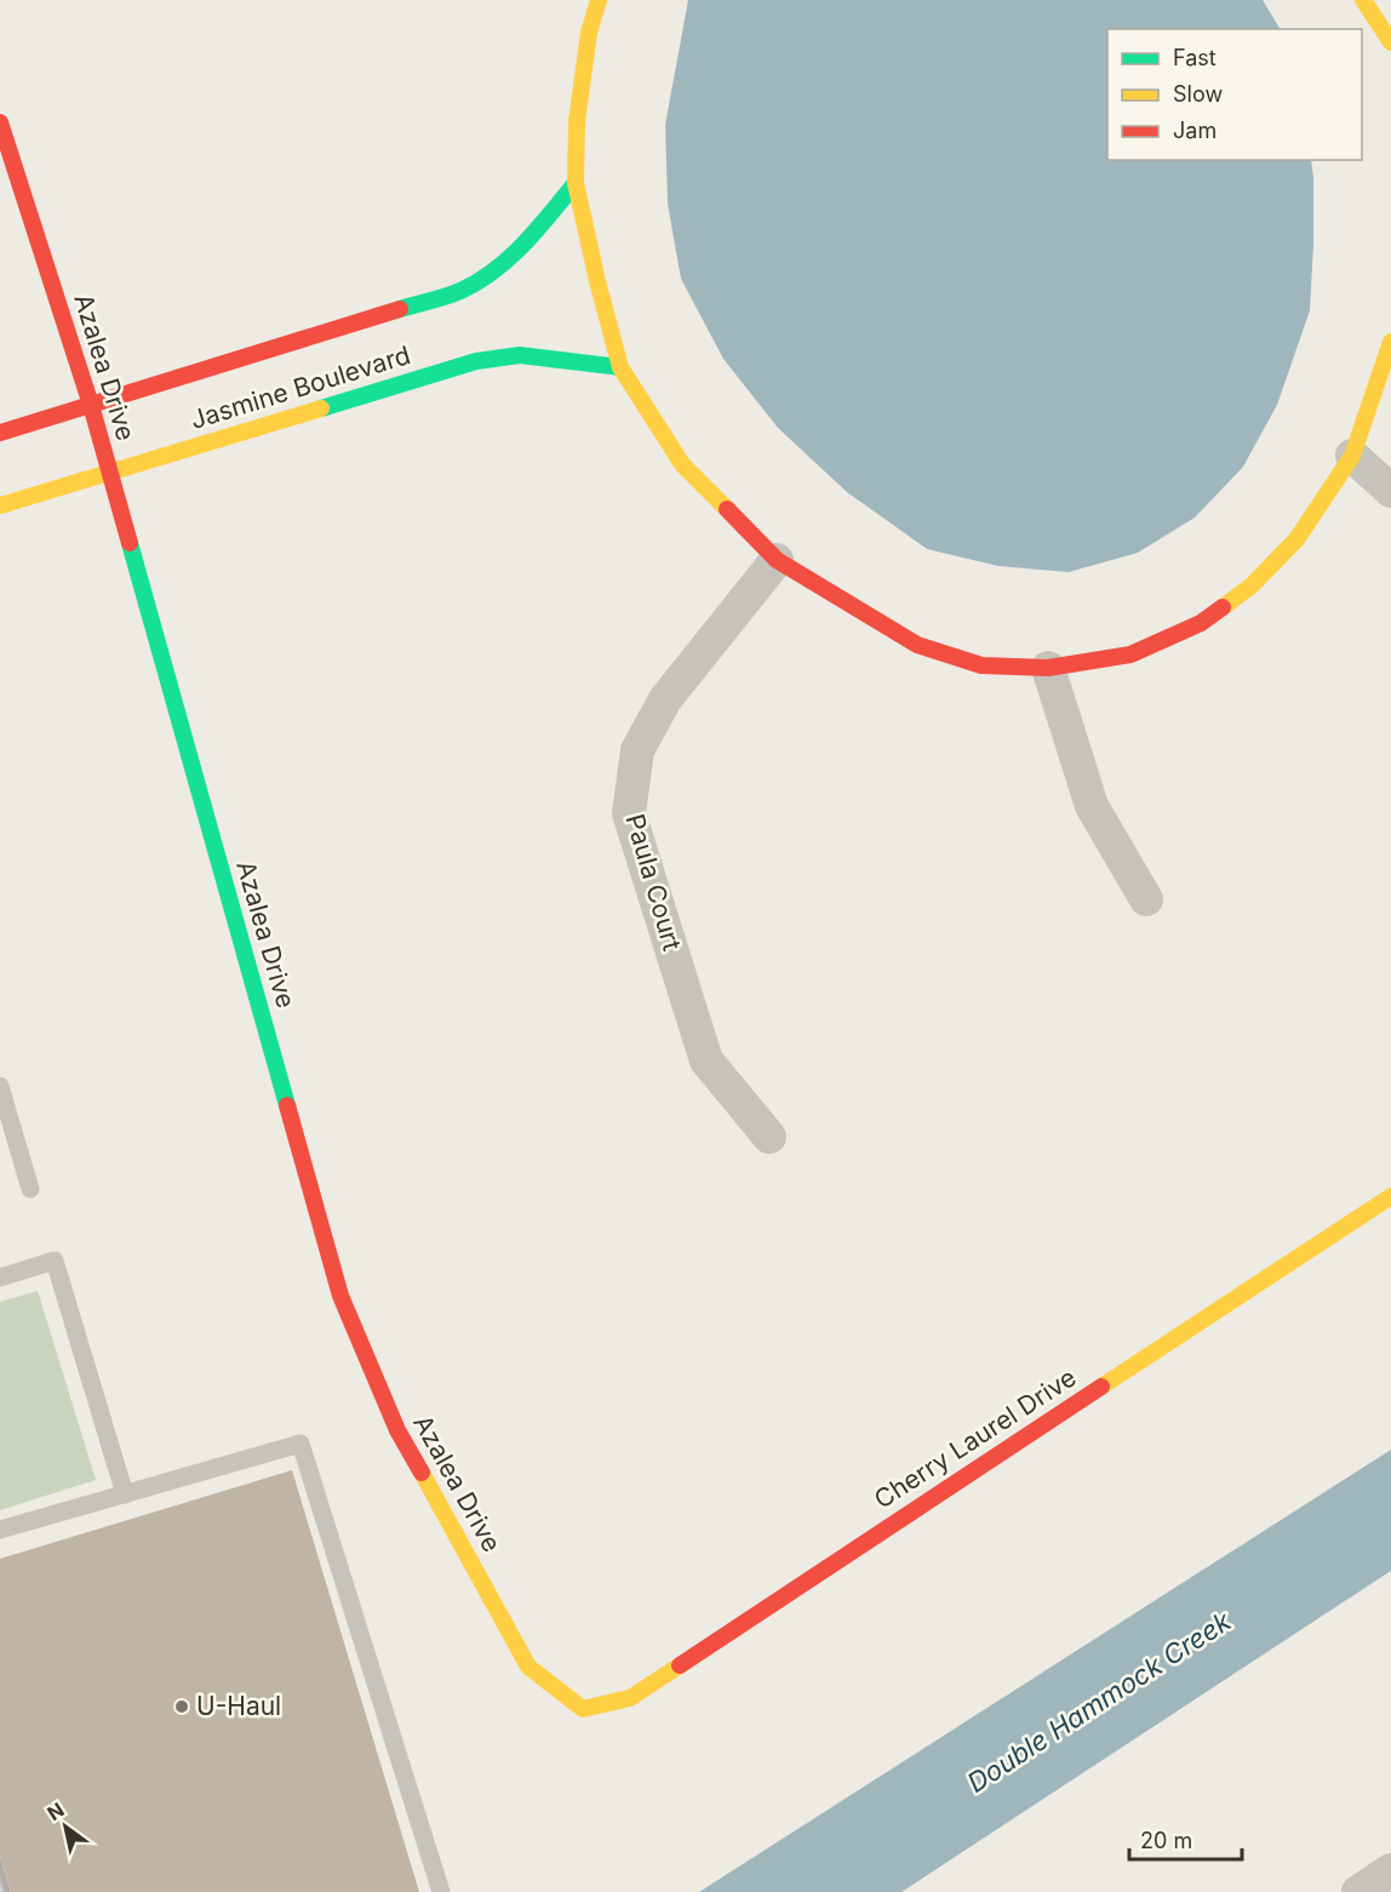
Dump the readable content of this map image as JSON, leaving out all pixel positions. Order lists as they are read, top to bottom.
{
  "streets": {
    "street": [
      "Azalea Drive",
      "Jasmine Boulevard",
      "Paula Court",
      "Cherry Laurel Drive"
    ]
  },
  "crossings": [
    ["Azalea Drive", "Jasmine Boulevard"],
    ["Azalea Drive", "Cherry Laurel Drive"]
  ],
  "water": ["Double Hammock Creek"],
  "places": ["U-Haul"],
  "legend": ["Fast", "Slow", "Jam"],
  "scale_bar": "20 m",
  "north": "top left"
}
